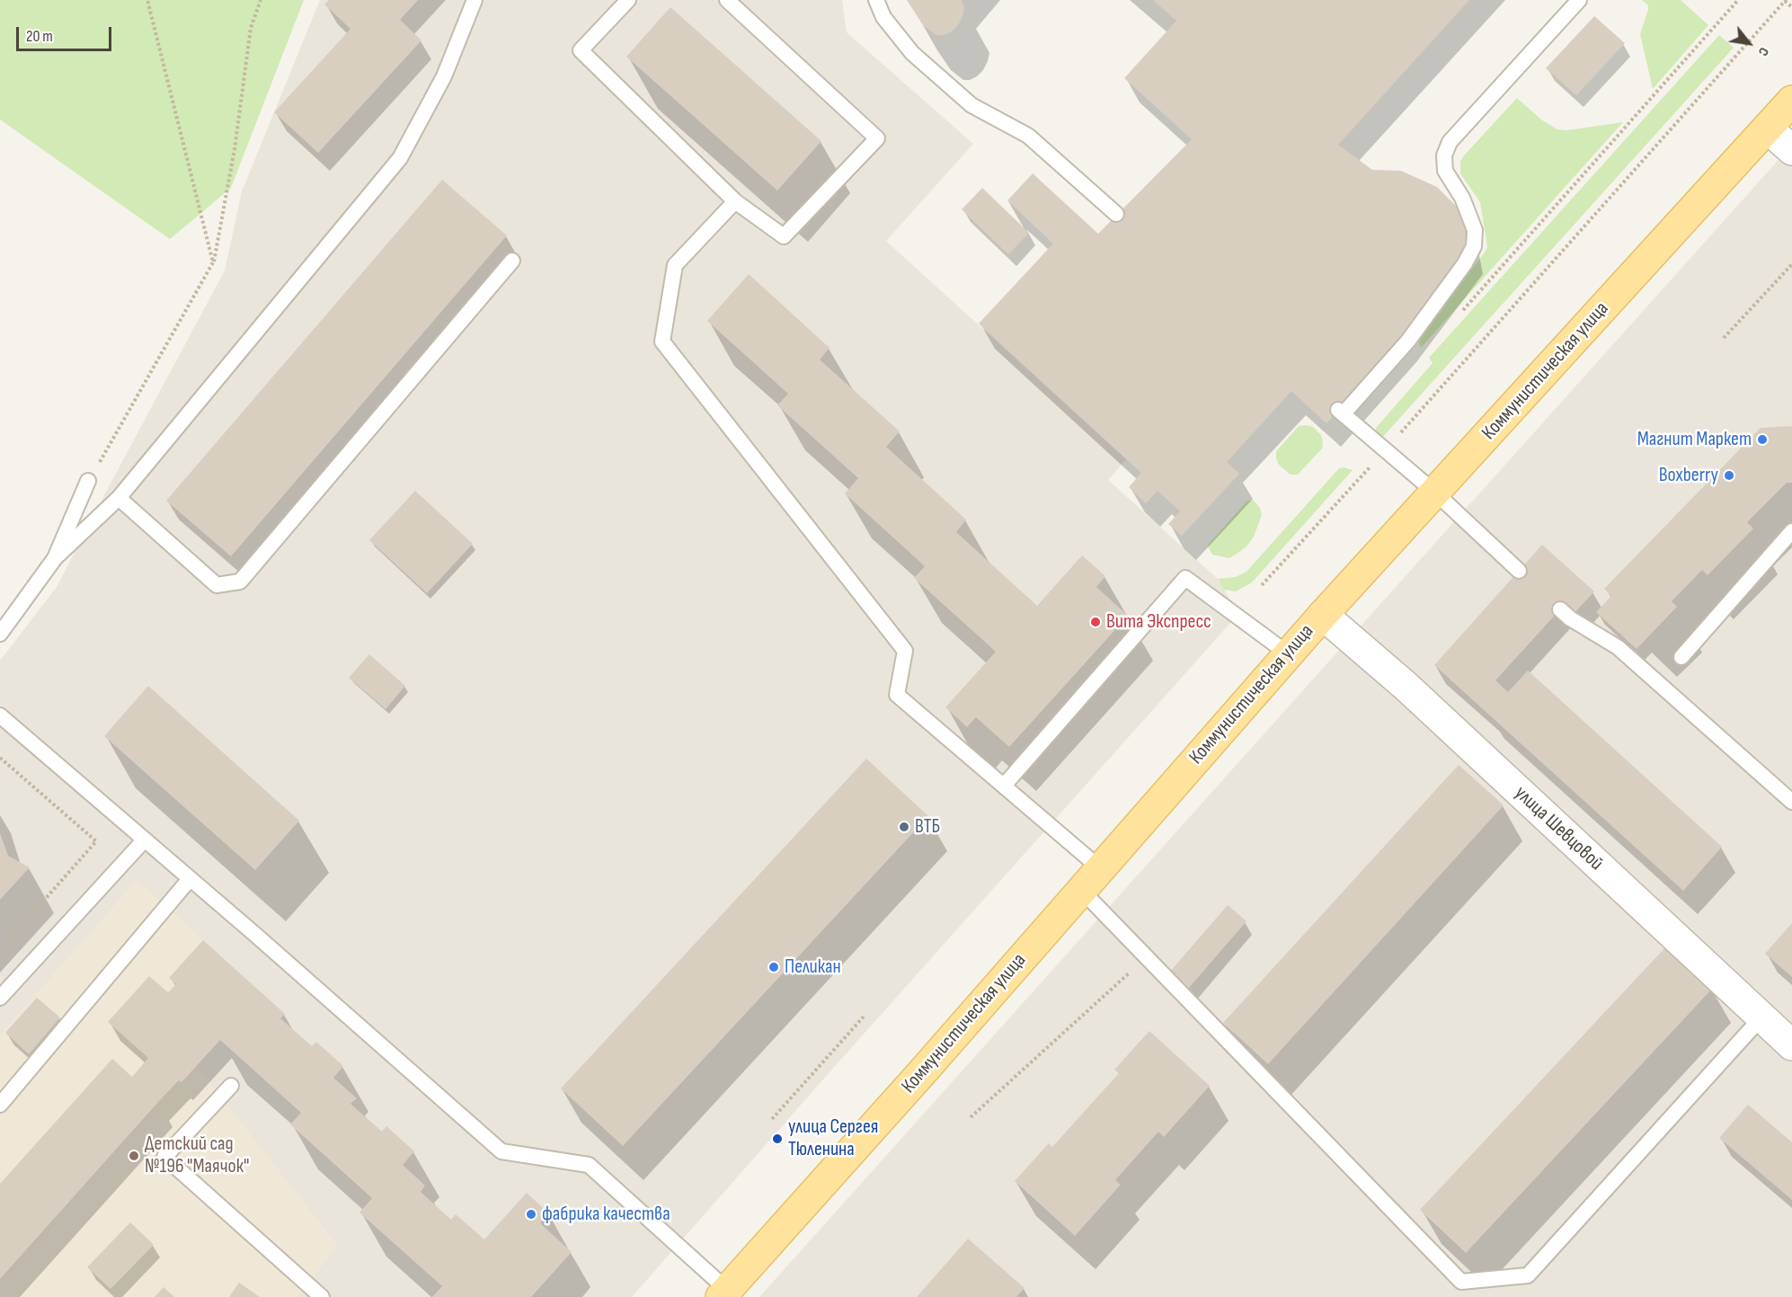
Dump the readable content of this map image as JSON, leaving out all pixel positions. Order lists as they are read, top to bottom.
{
  "streets": {
    "main road": ["Коммунистическая улица"],
    "street": ["улица Шевцовой"]
  },
  "crossings": [
    ["Коммунистическая улица", "улица Шевцовой"]
  ],
  "places": [
    "Магнит Маркет",
    "Boxberry",
    "Вита Экспресс",
    "ВТБ",
    "Пеликан",
    "улица Сергея Тюленина",
    "Детский сад №196 \"Маячок\"",
    "фабрика качества"
  ],
  "scale_bar": "20 m",
  "north": "bottom right"
}
